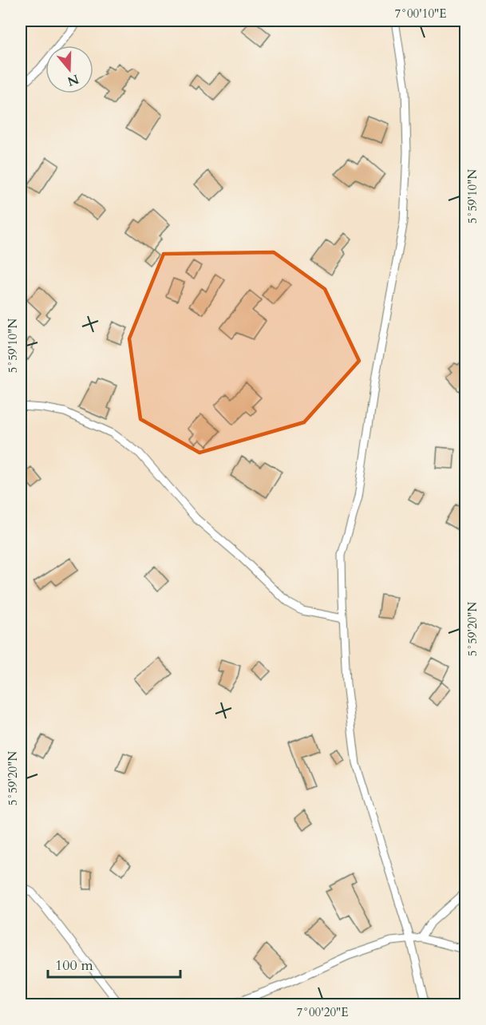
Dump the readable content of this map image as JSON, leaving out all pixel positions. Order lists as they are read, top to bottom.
{
  "scale_bar": "100 m",
  "north": "bottom",
  "coordinates": [
    "7°00'10\"E",
    "5°59'10\"N",
    "5°59'20\"N",
    "7°00'20\"E"
  ]
}
